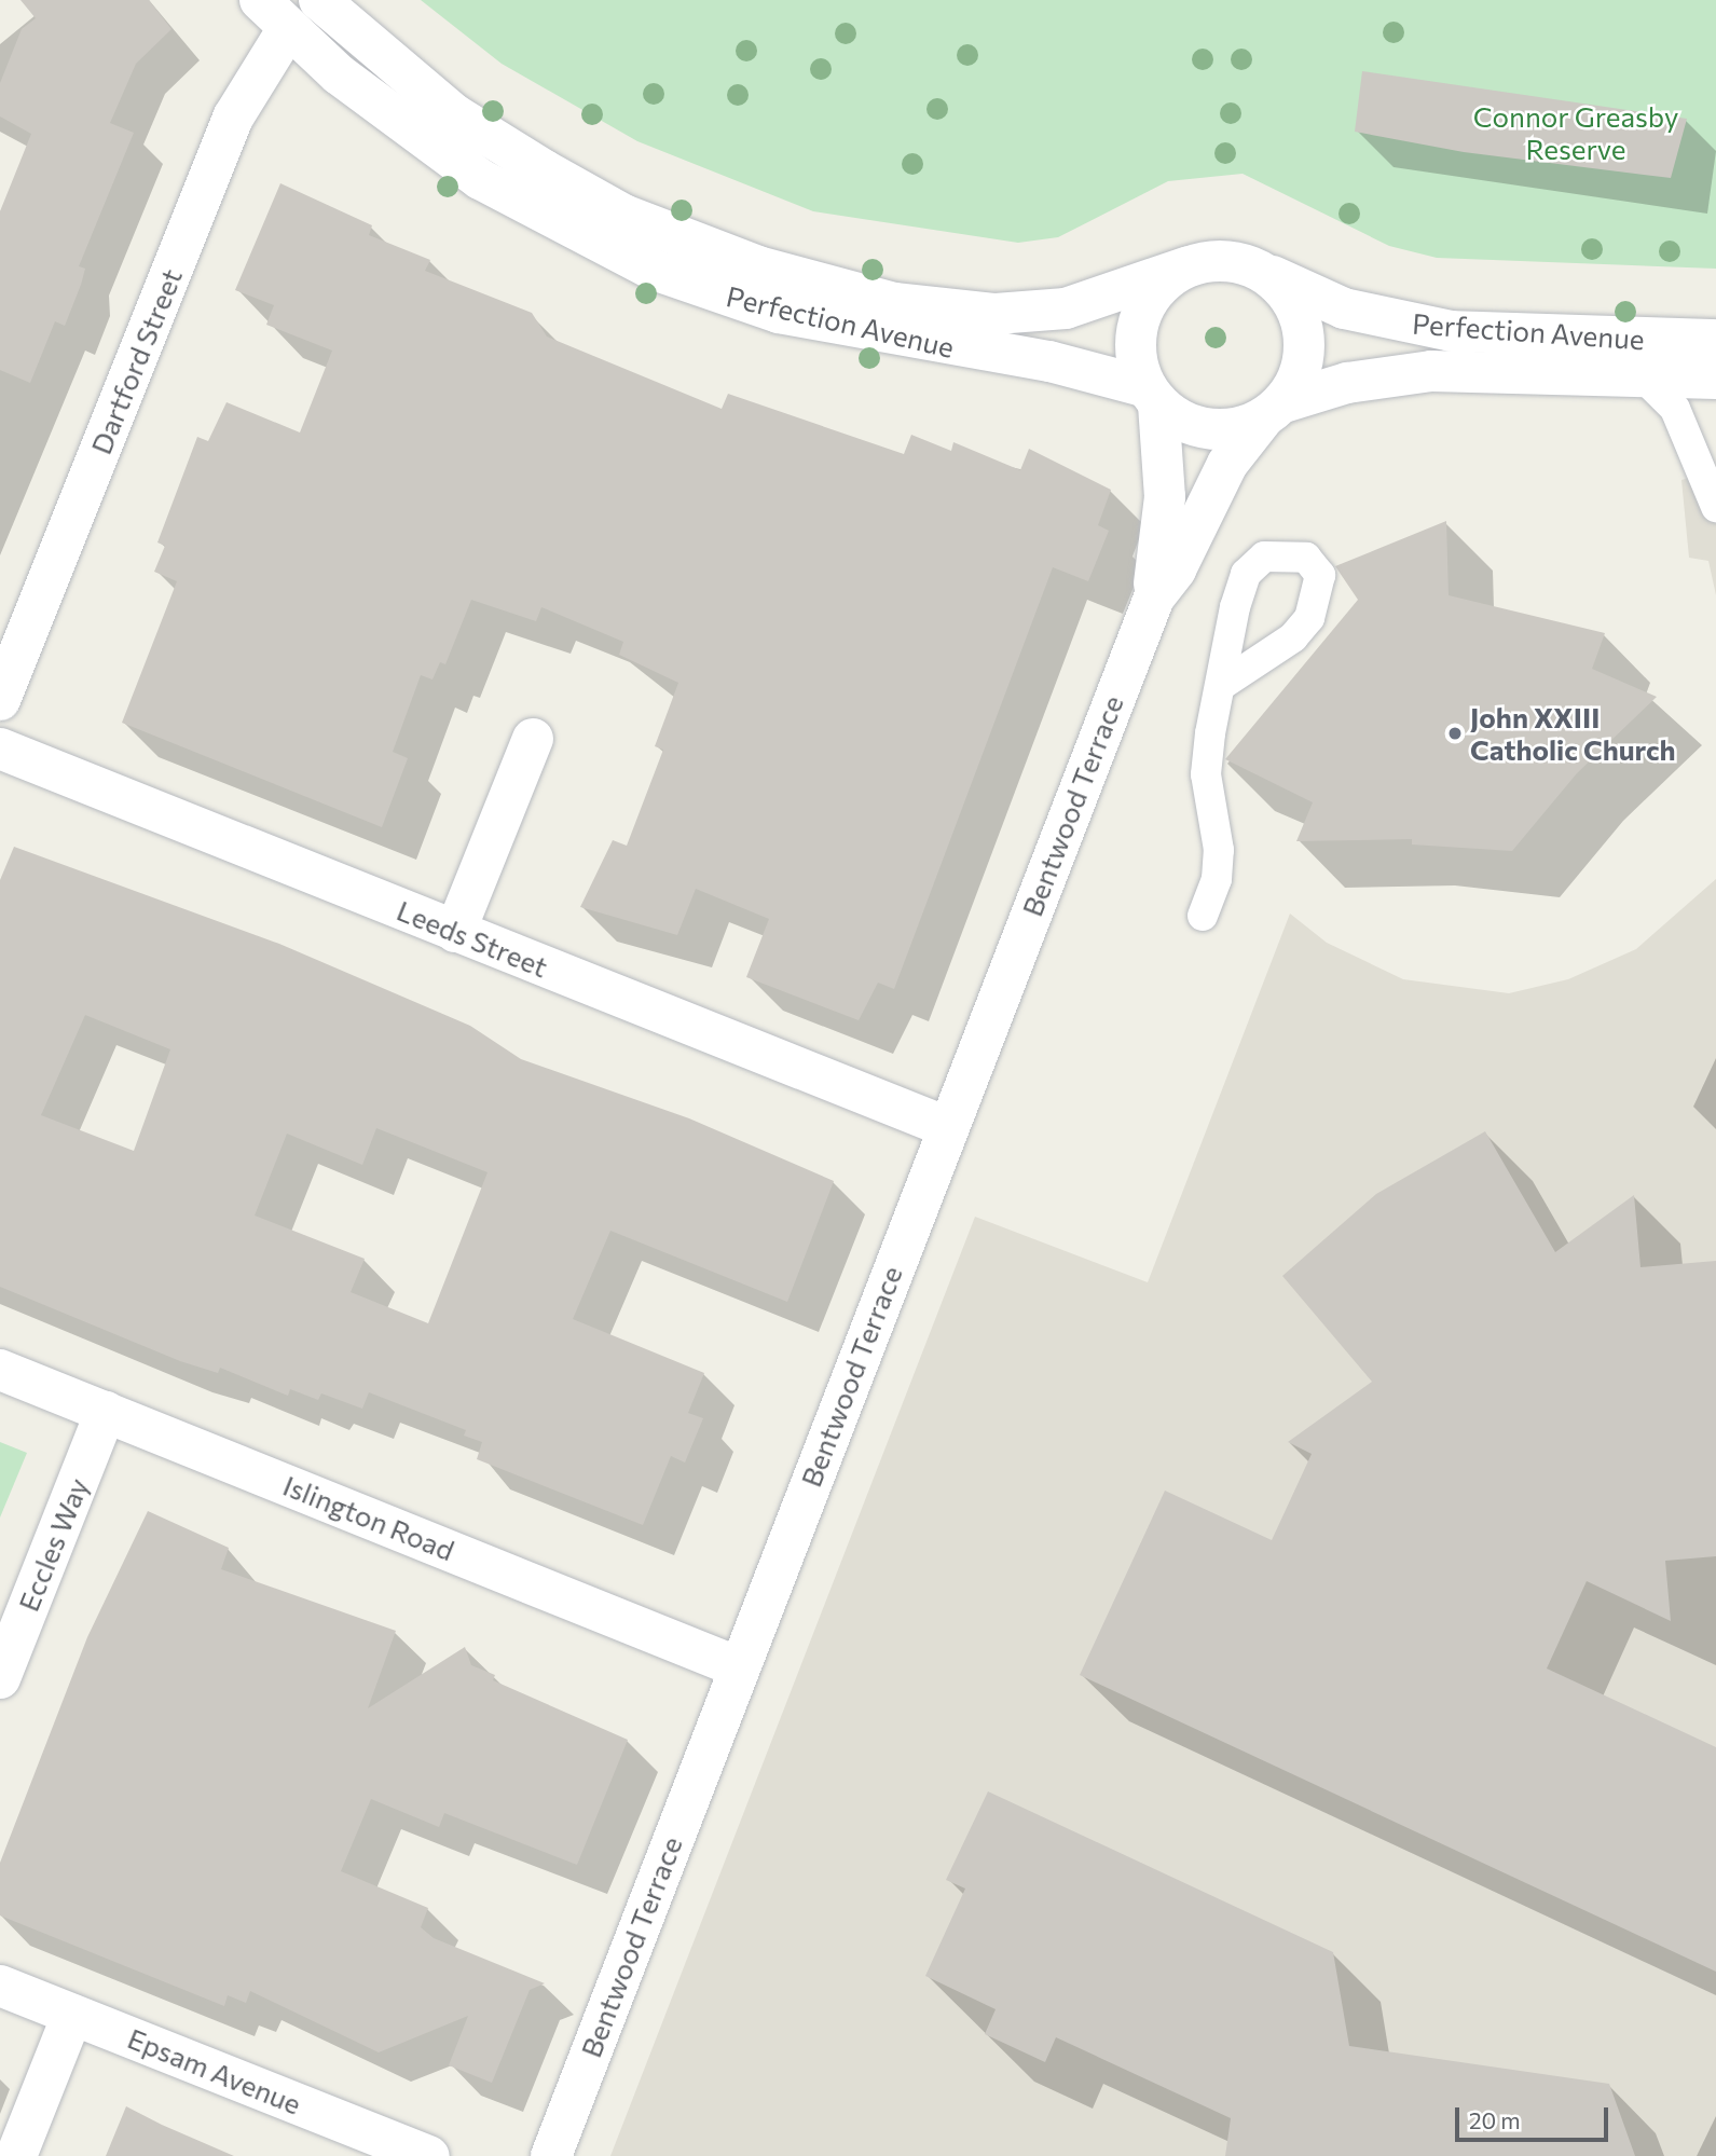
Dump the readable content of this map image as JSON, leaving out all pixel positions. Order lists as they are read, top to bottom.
{
  "streets": {
    "street": [
      "Perfection Avenue",
      "Dartford Street",
      "Bentwood Terrace",
      "Leeds Street",
      "Islington Road",
      "Eccles Way",
      "Epsam Avenue"
    ]
  },
  "crossings": [
    ["Perfection Avenue", "Dartford Street"],
    ["Perfection Avenue", "Bentwood Terrace"],
    ["Bentwood Terrace", "Leeds Street"],
    ["Bentwood Terrace", "Islington Road"],
    ["Islington Road", "Eccles Way"]
  ],
  "parks": ["Connor Greasby Reserve"],
  "places": ["John XXIII Catholic Church"],
  "scale_bar": "20 m"
}
